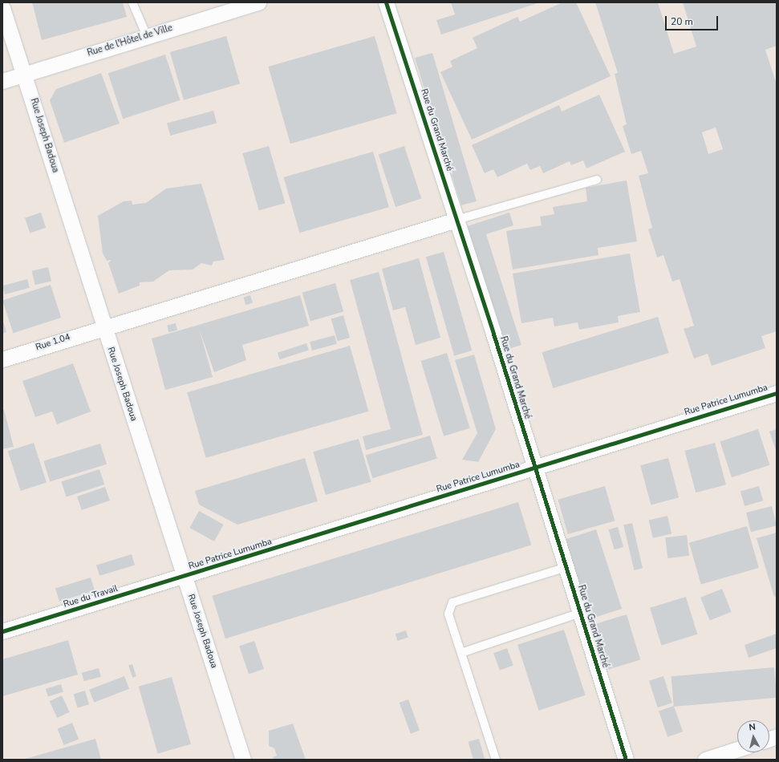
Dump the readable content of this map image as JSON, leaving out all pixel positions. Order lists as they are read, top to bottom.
{
  "streets": {
    "street": [
      "Rue de l'Hôtel de Ville",
      "Rue du Grand Marché",
      "Rue Joseph Badoua",
      "Rue 1.04",
      "Rue Patrice Lumumba",
      "Rue du Travail"
    ]
  },
  "crossings": [
    ["Rue de l'Hôtel de Ville", "Rue Joseph Badoua"],
    ["Rue du Grand Marché", "Rue 1.04"],
    ["Rue du Grand Marché", "Rue Patrice Lumumba"],
    ["Rue Joseph Badoua", "Rue 1.04"],
    ["Rue Joseph Badoua", "Rue Patrice Lumumba"],
    ["Rue Joseph Badoua", "Rue du Travail"],
    ["Rue Patrice Lumumba", "Rue du Travail"]
  ],
  "scale_bar": "20 m",
  "north": "top"
}
